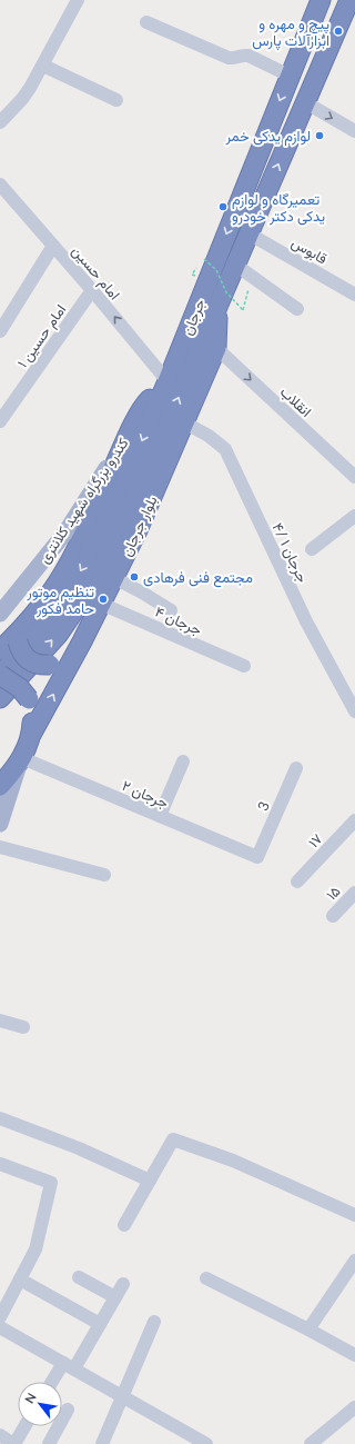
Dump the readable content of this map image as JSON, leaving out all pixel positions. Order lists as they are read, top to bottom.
{
  "streets": {
    "highway": ["جرجان", "بلوار جرجان"],
    "main road": ["کندرو بزرگراه شهید کلانتری"],
    "street": [
      "قابوس",
      "امام حسین",
      "امام حسین ۱",
      "انقلاب",
      "جرجان ۱ /۴",
      "۴ جرجان",
      "جرجان ۲",
      "3",
      "۱۷",
      "۱۵"
    ]
  },
  "crossings": [
    ["قابوس", "جرجان"],
    ["امام حسین", "جرجان"],
    ["امام حسین", "امام حسین ۱"],
    ["جرجان", "بلوار جرجان"],
    ["انقلاب", "بلوار جرجان"],
    ["بلوار جرجان", "جرجان ۱ /۴"],
    ["بلوار جرجان", "۴ جرجان"],
    ["جرجان ۲", "3"]
  ],
  "one_way": ["امام حسین", "انقلاب"],
  "places": [
    "پیچ و مهره و ابزارآلات پارس",
    "لوازم یدکی خمر",
    "تعمیرگاه و لوازم یدکی دکتر خودرو",
    "مجتمع فنی فرهادی",
    "تنظیم موتور حامد فکور"
  ],
  "north": "top left"
}
